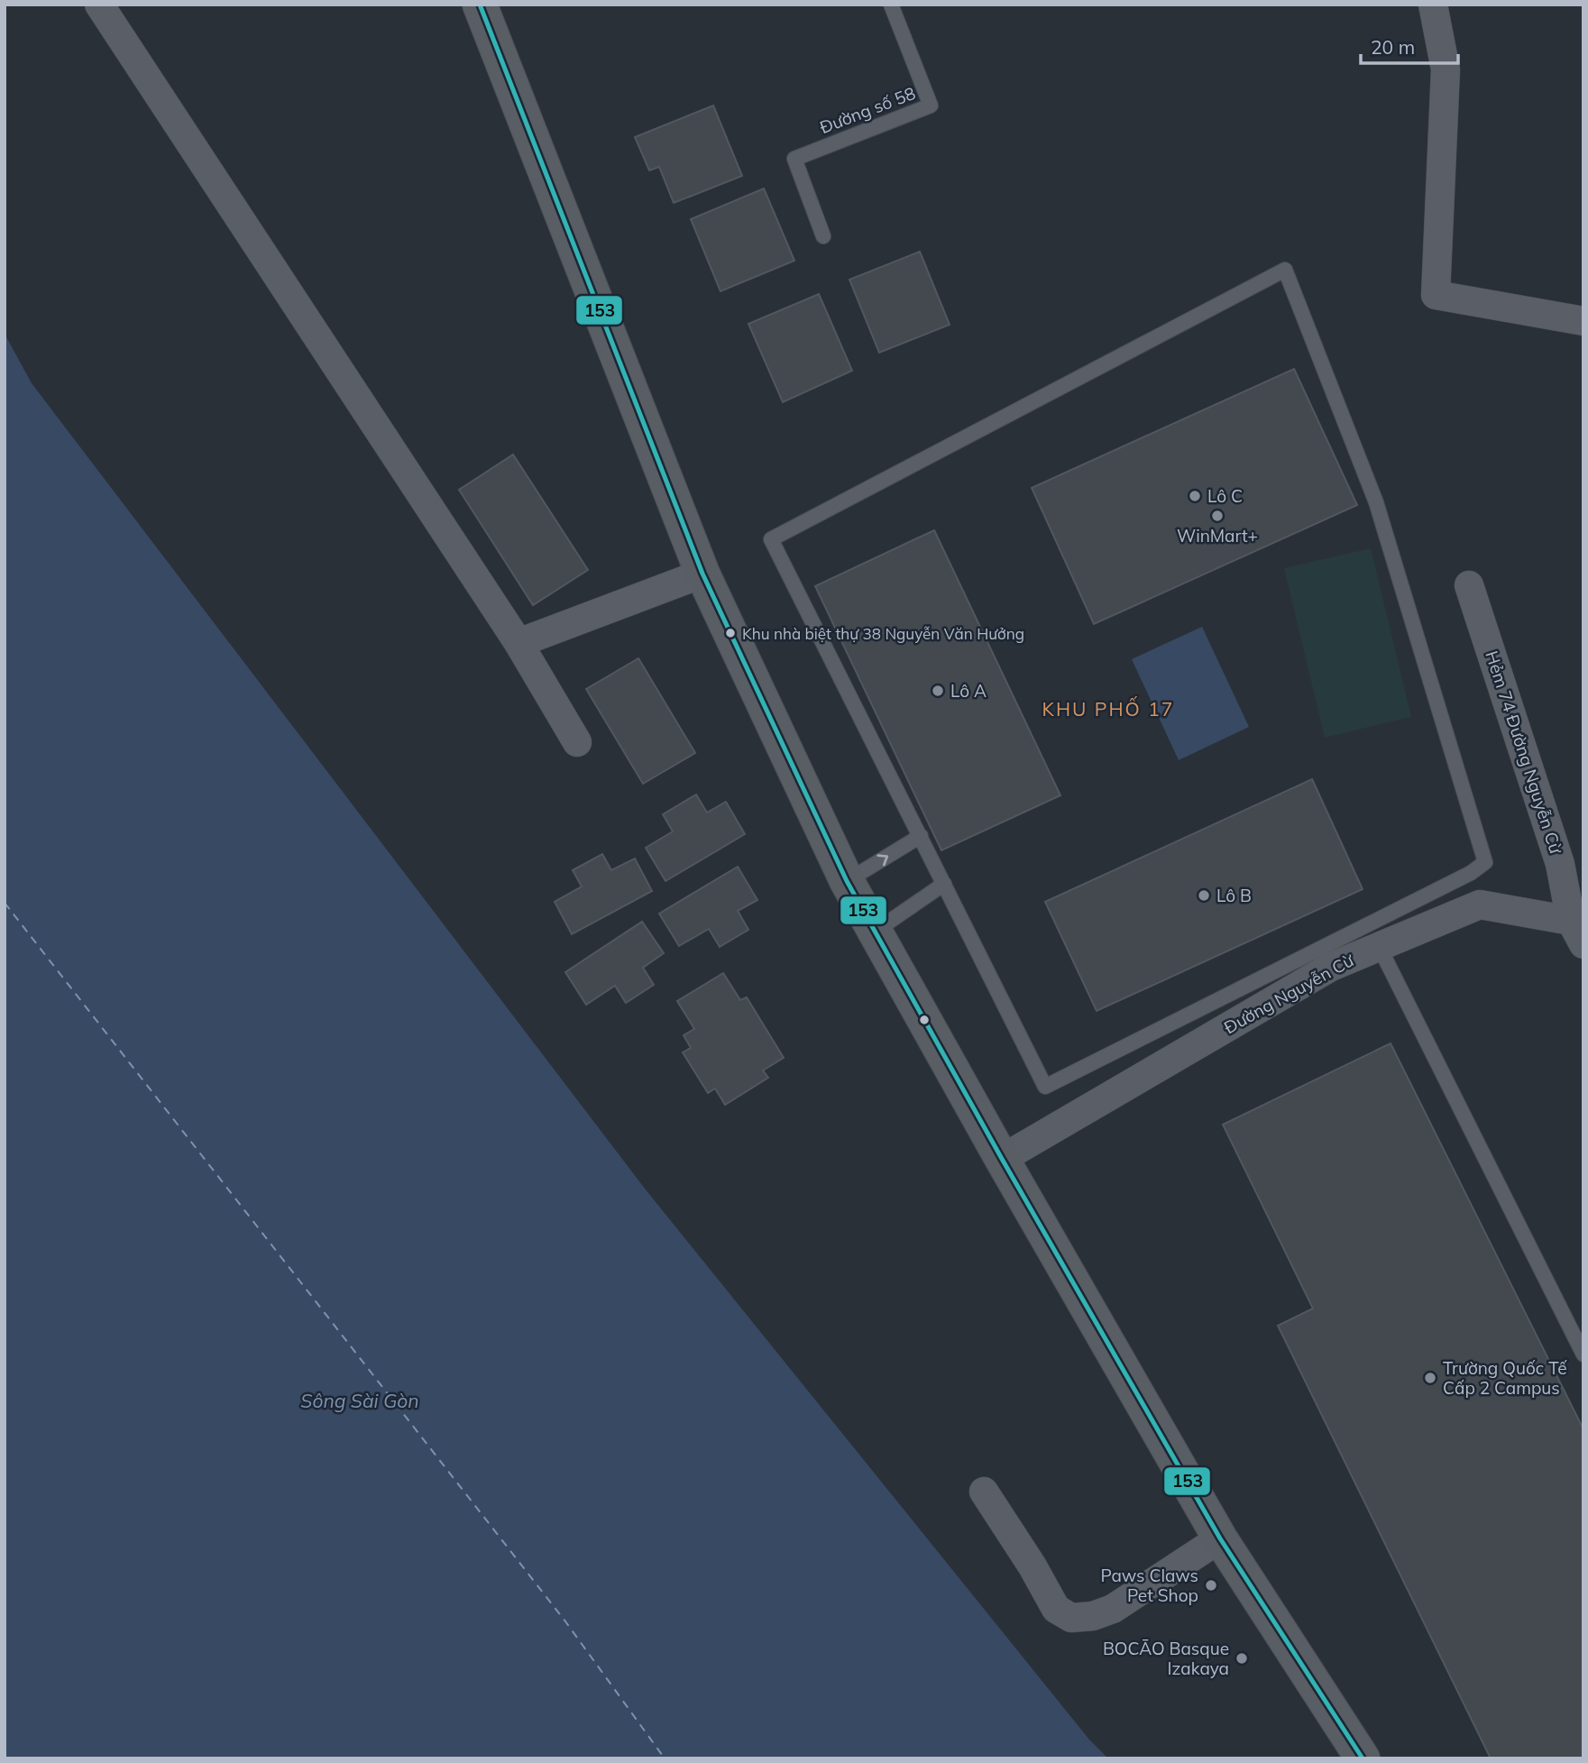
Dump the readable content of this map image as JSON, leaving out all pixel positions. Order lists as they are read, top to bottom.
{
  "streets": {
    "street": ["Hẻm 74 Đường Nguyễn Cừ", "Đường Nguyễn Cừ"],
    "lane": ["Đường số 58"]
  },
  "districts": ["KHU PHỐ 17"],
  "water": ["Sông Sài Gòn"],
  "places": [
    "Lô C",
    "WinMart+",
    "Khu nhà biệt thự 38 Nguyễn Văn Hưởng",
    "Lô A",
    "Lô B",
    "Trường Quốc Tế Cấp 2 Campus",
    "Paws Claws Pet Shop",
    "BOCĀO Basque Izakaya"
  ],
  "lines": ["transit line 153"],
  "scale_bar": "20 m"
}
